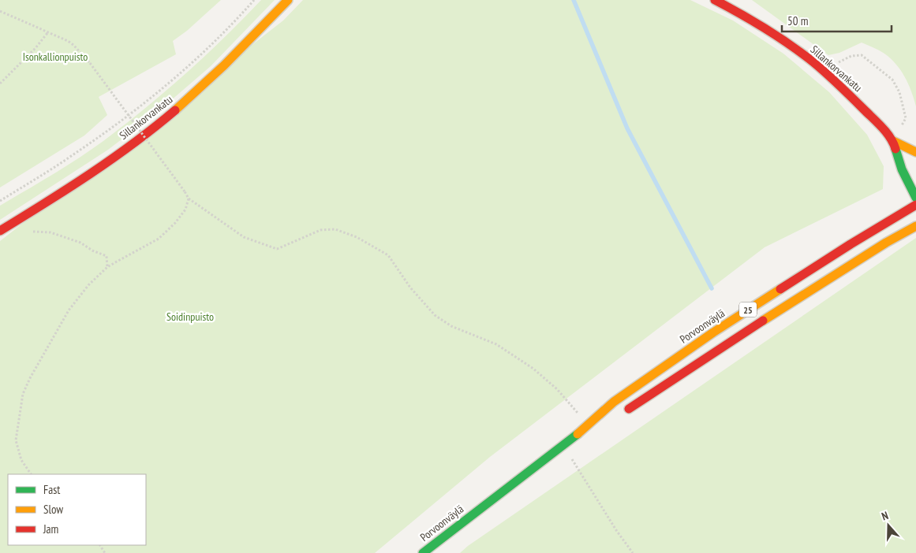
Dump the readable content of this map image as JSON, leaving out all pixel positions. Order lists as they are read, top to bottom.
{
  "streets": {
    "main road": ["Sillankorvankatu", "25", "Porvoonväylä"]
  },
  "parks": ["Isonkallionpuisto", "Soidinpuisto"],
  "legend": ["Fast", "Slow", "Jam"],
  "scale_bar": "50 m",
  "north": "top"
}
